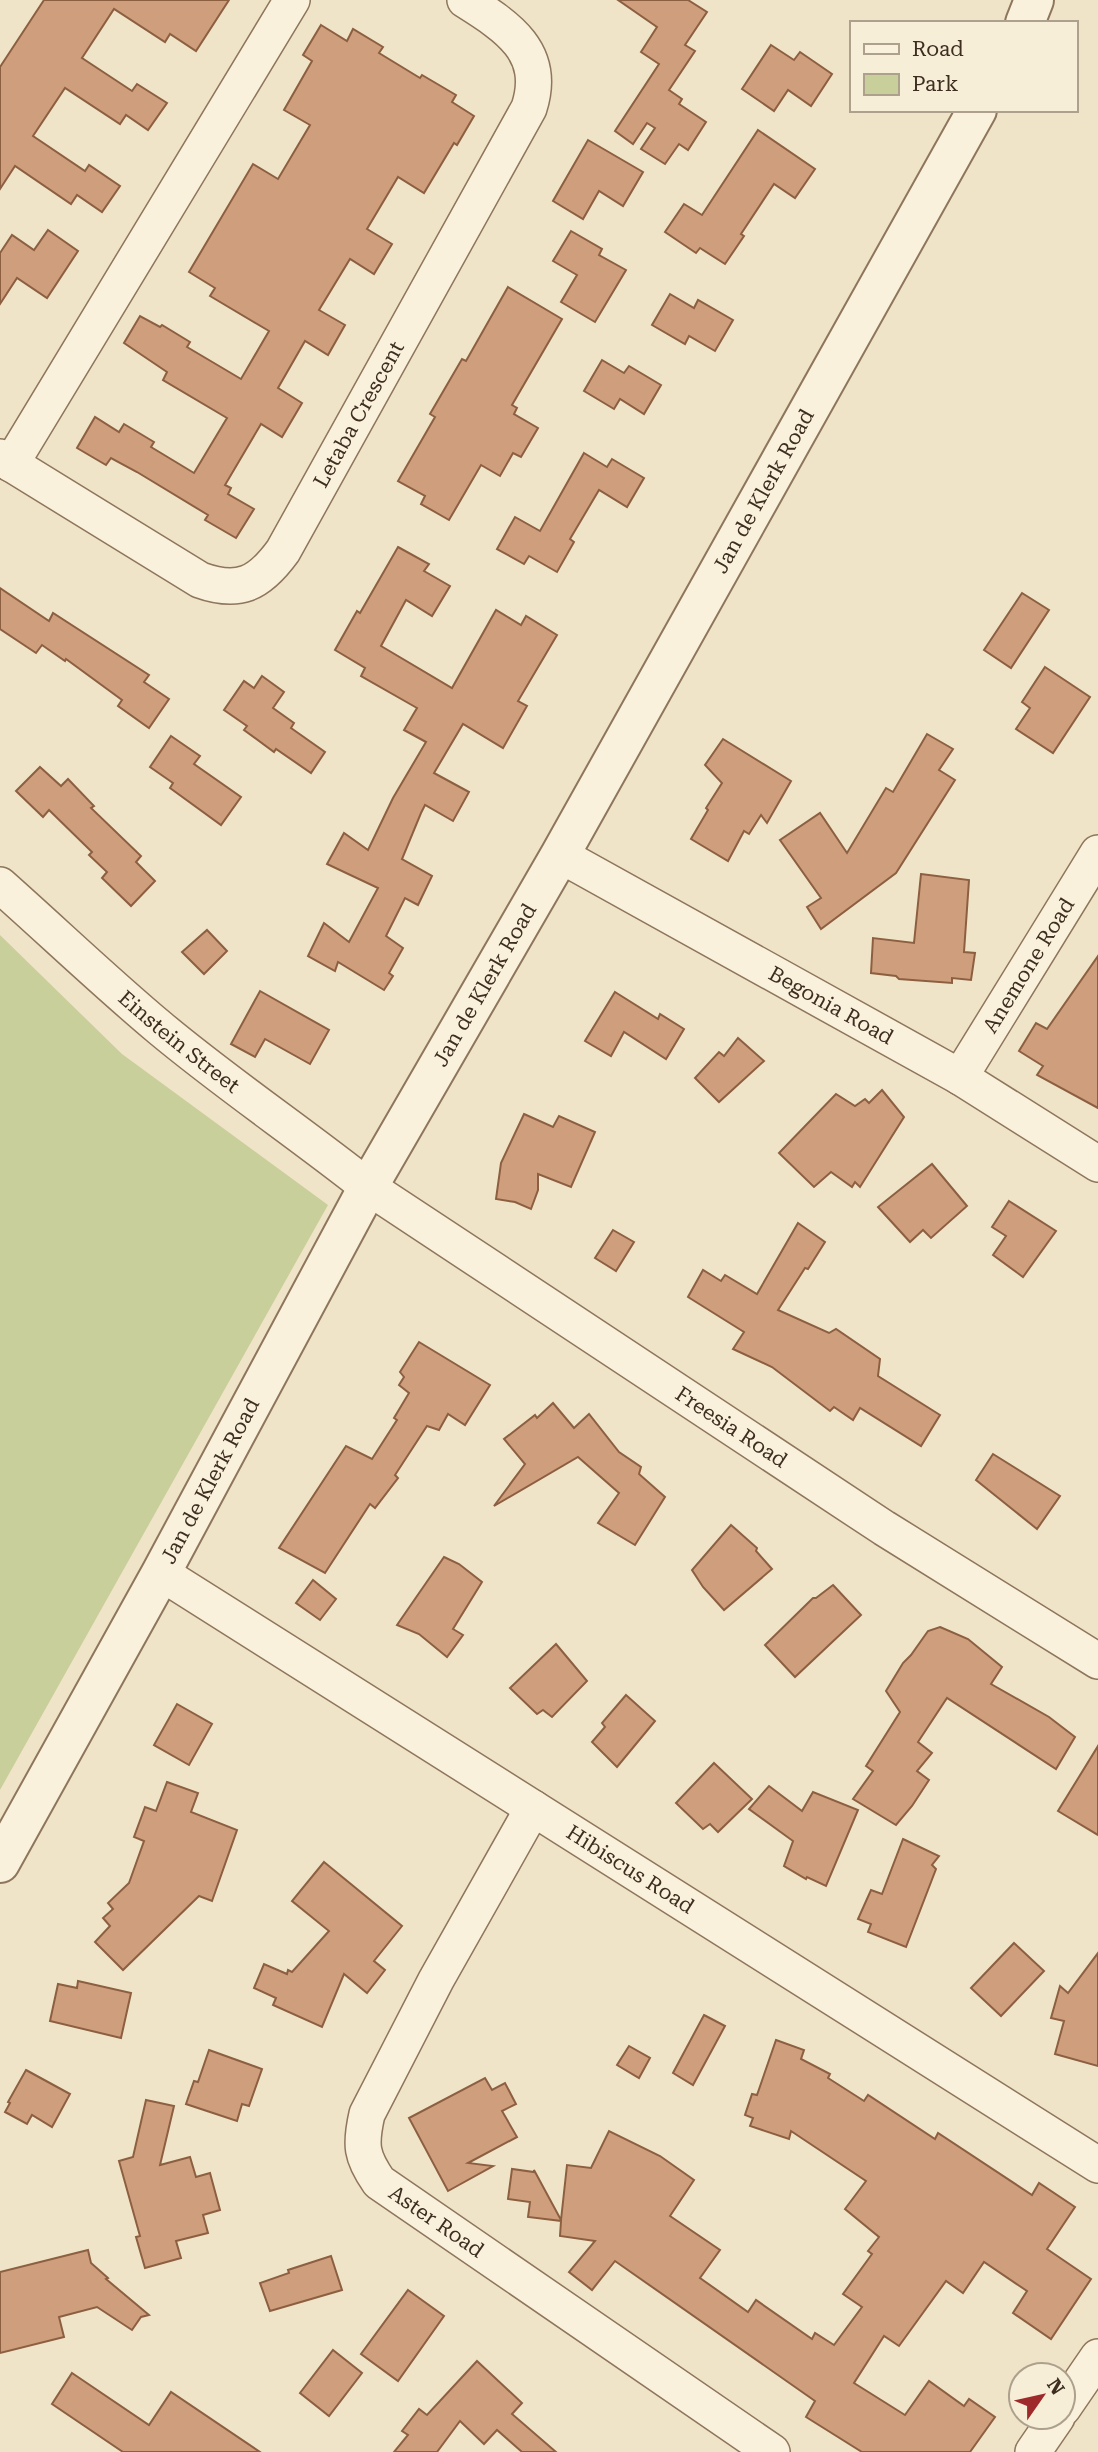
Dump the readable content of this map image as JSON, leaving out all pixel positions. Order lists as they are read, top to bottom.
{
  "streets": {
    "street": [
      "Letaba Crescent",
      "Jan de Klerk Road",
      "Anemone Road",
      "Begonia Road",
      "Einstein Street",
      "Freesia Road",
      "Hibiscus Road",
      "Aster Road"
    ]
  },
  "crossings": [
    ["Jan de Klerk Road", "Begonia Road"],
    ["Jan de Klerk Road", "Einstein Street"],
    ["Jan de Klerk Road", "Freesia Road"],
    ["Jan de Klerk Road", "Hibiscus Road"],
    ["Anemone Road", "Begonia Road"],
    ["Einstein Street", "Freesia Road"],
    ["Hibiscus Road", "Aster Road"]
  ],
  "legend": ["Road", "Park"],
  "north": "top right"
}
